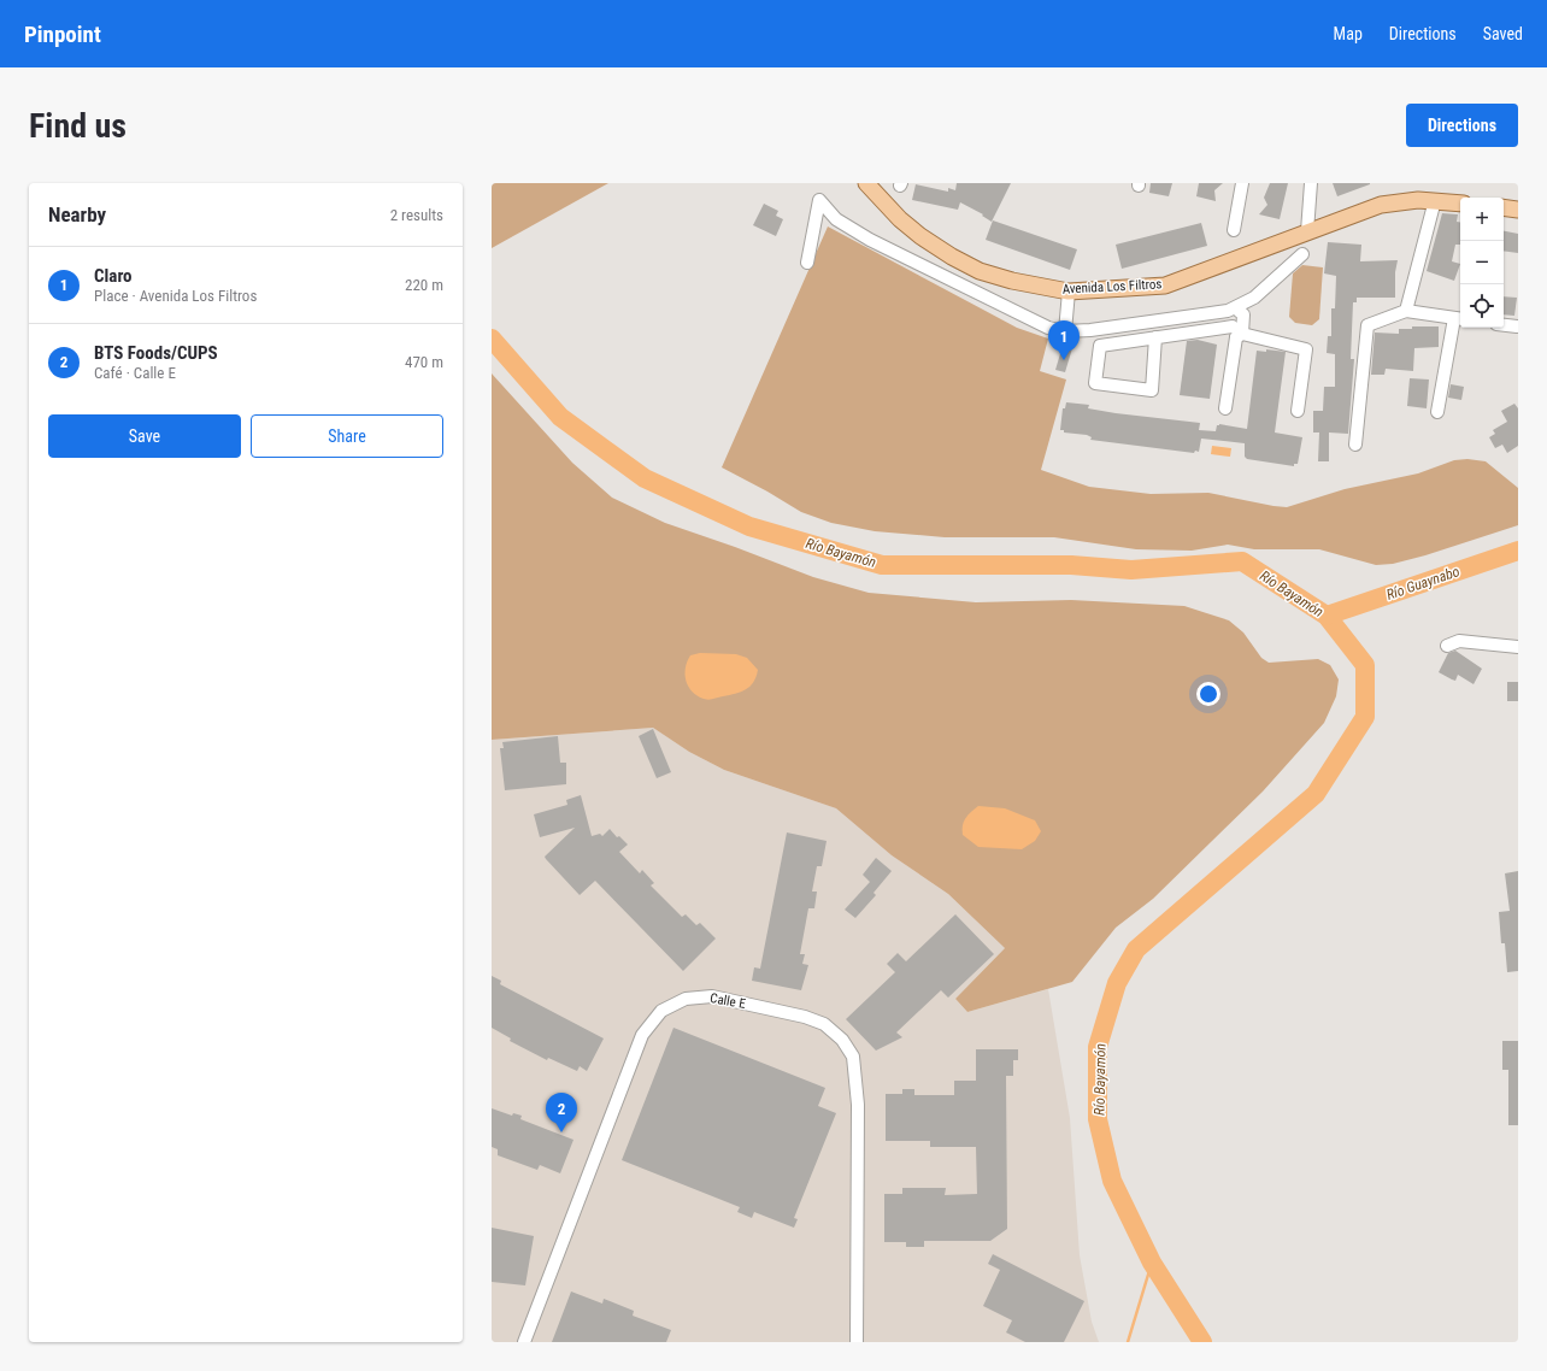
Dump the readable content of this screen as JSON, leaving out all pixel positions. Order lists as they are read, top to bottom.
{
  "streets": {
    "main road": ["Avenida Los Filtros"],
    "street": ["Calle E"]
  },
  "water": ["Río Bayamón", "Río Guaynabo"],
  "page": {
    "header": "Pinpoint",
    "nav": ["Map", "Directions", "Saved"],
    "buttons": [
      "Directions",
      ["Save", "Share"]
    ],
    "title": "Find us",
    "heading": ["Nearby", "2 results"],
    "map_buttons": ["+", "−"],
    "list": [
      {
        "mark": "1",
        "name": "Claro",
        "note": "Place · Avenida Los Filtros",
        "value": "220 m"
      },
      {
        "mark": "2",
        "name": "BTS Foods/CUPS",
        "note": "Café · Calle E",
        "value": "470 m"
      }
    ],
    "pins": ["1", "2"]
  }
}
